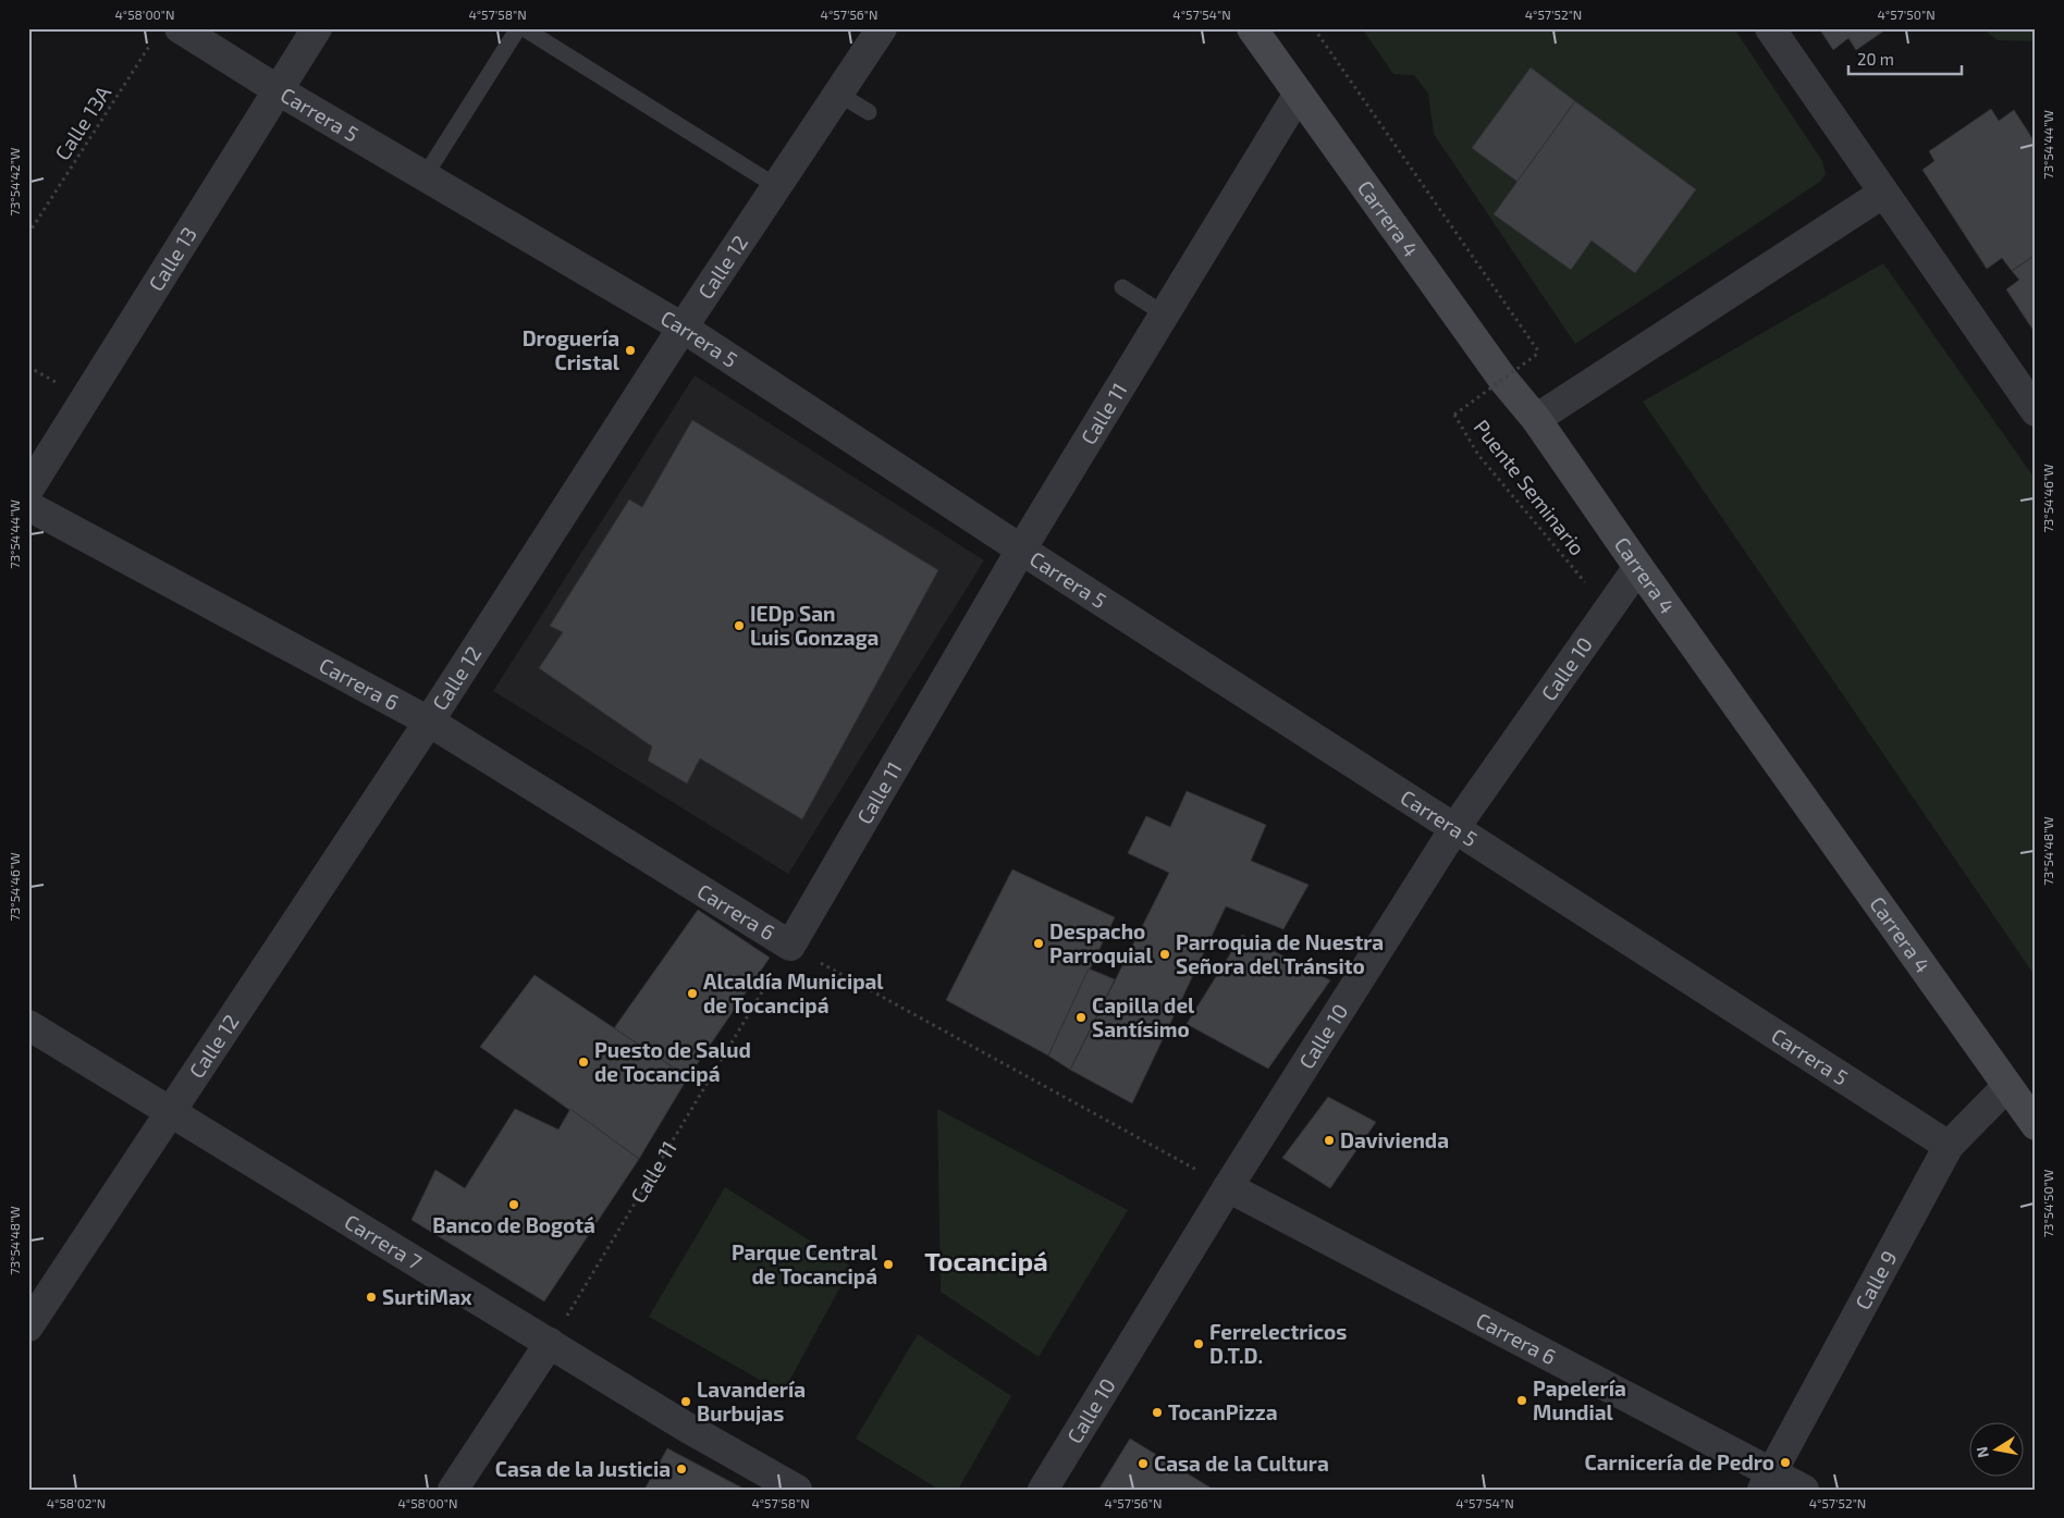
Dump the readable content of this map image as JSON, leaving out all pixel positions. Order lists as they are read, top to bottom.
{
  "streets": {
    "main road": ["Carrera 4"],
    "street": [
      "Carrera 5",
      "Calle 13",
      "Calle 12",
      "Calle 11",
      "Calle 10",
      "Carrera 6",
      "Carrera 7",
      "Calle 9"
    ],
    "path": ["Calle 13A", "Puente Seminario"]
  },
  "crossings": [
    ["Carrera 5", "Calle 13A"],
    ["Carrera 5", "Calle 13"],
    ["Carrera 5", "Calle 12"],
    ["Carrera 5", "Calle 11"],
    ["Carrera 5", "Calle 10"],
    ["Carrera 5", "Calle 9"],
    ["Carrera 4", "Calle 11"],
    ["Carrera 4", "Puente Seminario"],
    ["Carrera 4", "Calle 10"],
    ["Carrera 4", "Calle 9"],
    ["Calle 12", "Carrera 6"],
    ["Calle 12", "Carrera 7"],
    ["Calle 11", "Carrera 6"],
    ["Calle 11", "Carrera 7"],
    ["Puente Seminario", "Calle 10"],
    ["Calle 10", "Carrera 6"],
    ["Carrera 6", "Calle 9"]
  ],
  "districts": ["Tocancipá"],
  "places": [
    "Droguería Cristal",
    "IEDp San Luis Gonzaga",
    "Despacho Parroquial",
    "Parroquia de Nuestra Señora del Tránsito",
    "Alcaldía Municipal de Tocancipá",
    "Capilla del Santísimo",
    "Puesto de Salud de Tocancipá",
    "Davivienda",
    "Banco de Bogotá",
    "Parque Central de Tocancipá",
    "SurtiMax",
    "Ferrelectricos D.T.D.",
    "Papelería Mundial",
    "Lavandería Burbujas",
    "TocanPizza",
    "Carnicería de Pedro",
    "Casa de la Cultura",
    "Casa de la Justicia"
  ],
  "scale_bar": "20 m",
  "north": "left",
  "coordinates": [
    "4°58'00\"N",
    "4°57'58\"N",
    "4°57'56\"N",
    "4°57'54\"N",
    "4°57'52\"N",
    "4°57'50\"N",
    "73°54'44\"W",
    "73°54'42\"W",
    "73°54'46\"W",
    "73°54'48\"W",
    "73°54'50\"W",
    "4°58'02\"N"
  ]
}
